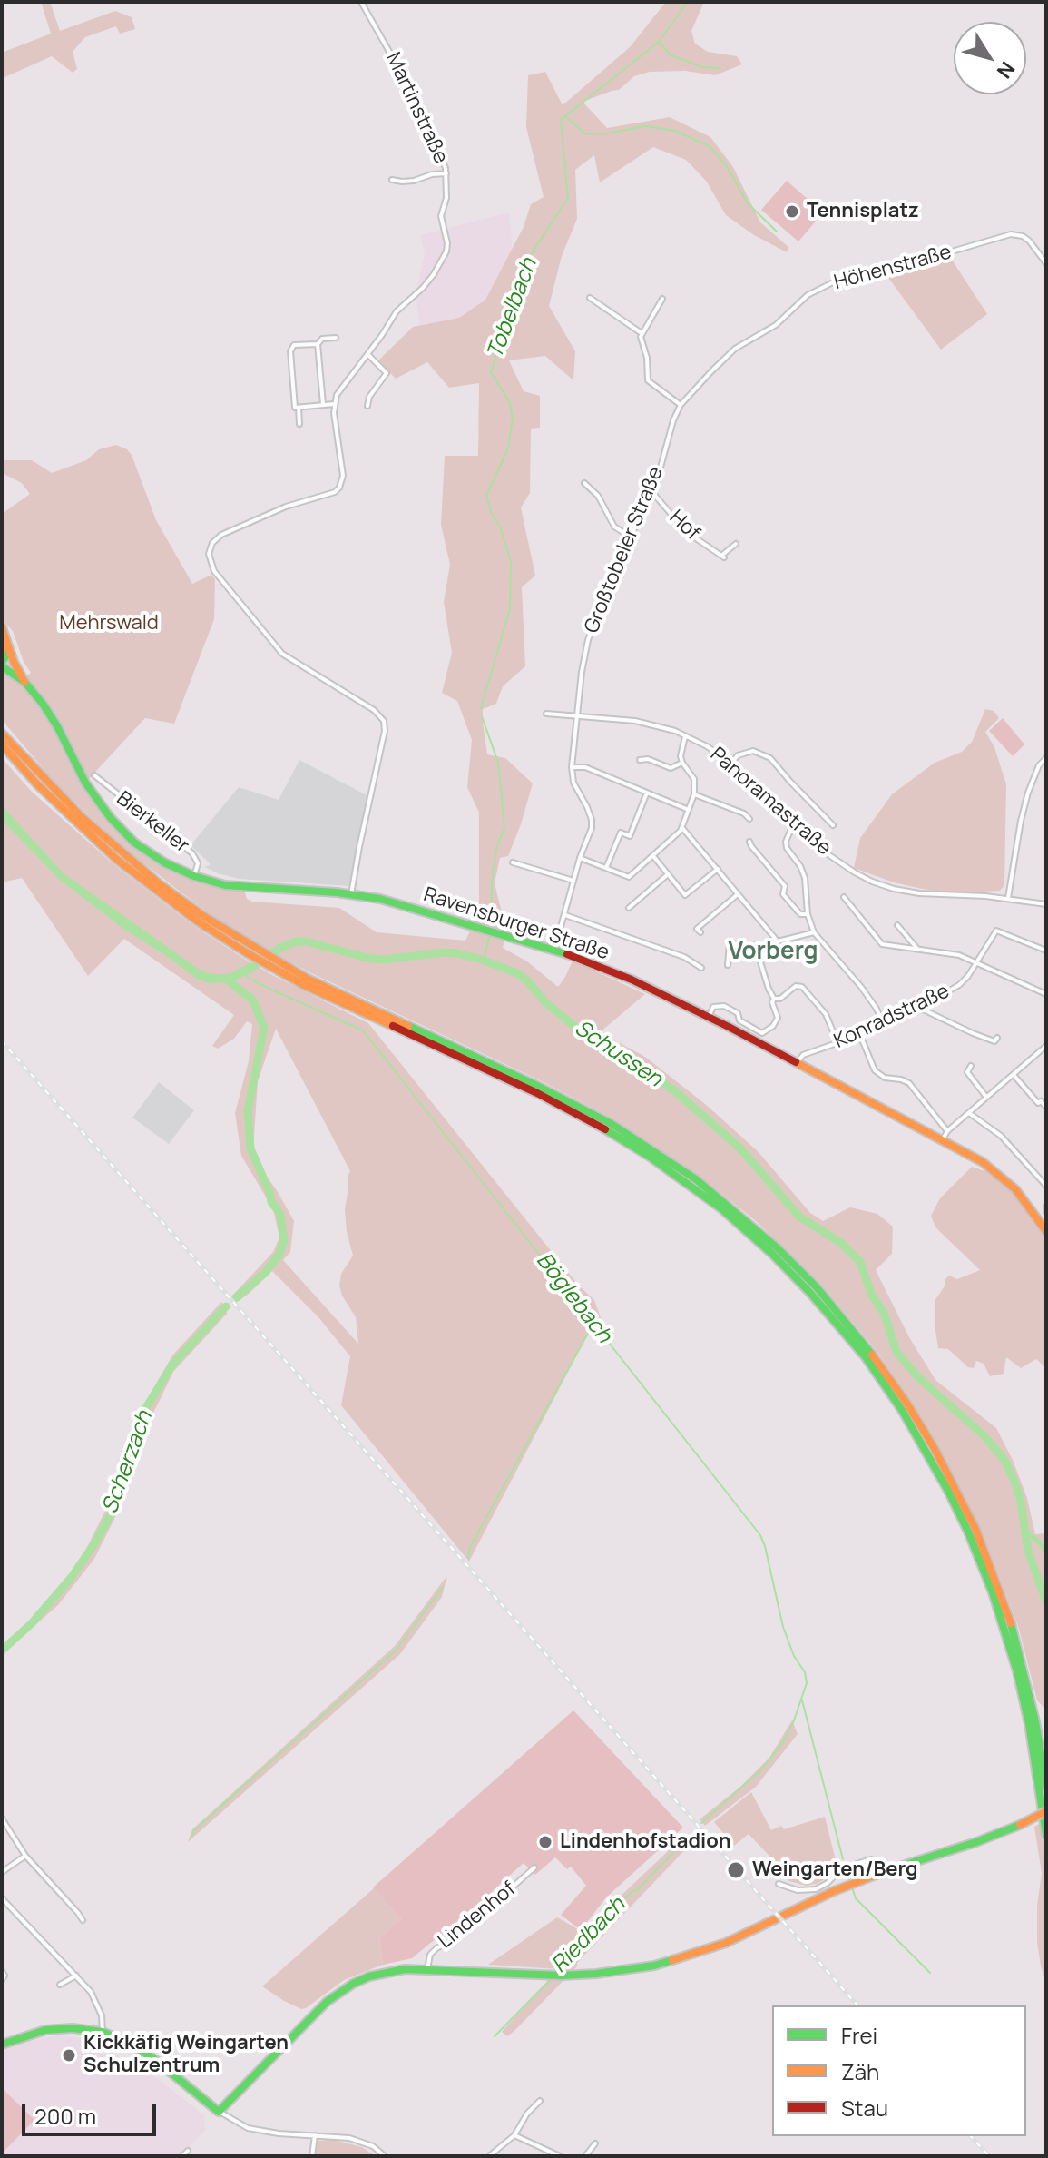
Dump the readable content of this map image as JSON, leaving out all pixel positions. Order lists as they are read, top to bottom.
{
  "streets": {
    "main road": ["Ravensburger Straße"],
    "street": [
      "Martinstraße",
      "Höhenstraße",
      "Hof",
      "Großtobeler Straße",
      "Panoramastraße",
      "Bierkeller",
      "Konradstraße",
      "Lindenhof"
    ]
  },
  "crossings": [
    ["Höhenstraße", "Großtobeler Straße"],
    ["Hof", "Großtobeler Straße"],
    ["Großtobeler Straße", "Panoramastraße"],
    ["Großtobeler Straße", "Ravensburger Straße"],
    ["Bierkeller", "Ravensburger Straße"],
    ["Ravensburger Straße", "Konradstraße"]
  ],
  "districts": ["Vorberg"],
  "water": [
    "Tobelbach",
    "Schussen",
    "Böglebach",
    "Scherzach",
    "Riedbach"
  ],
  "parks": ["Mehrswald"],
  "places": [
    "Tennisplatz",
    "Lindenhofstadion",
    "Weingarten/Berg",
    "Kickkäfig Weingarten Schulzentrum"
  ],
  "legend": ["Frei", "Zäh", "Stau"],
  "scale_bar": "200 m",
  "north": "bottom right"
}
